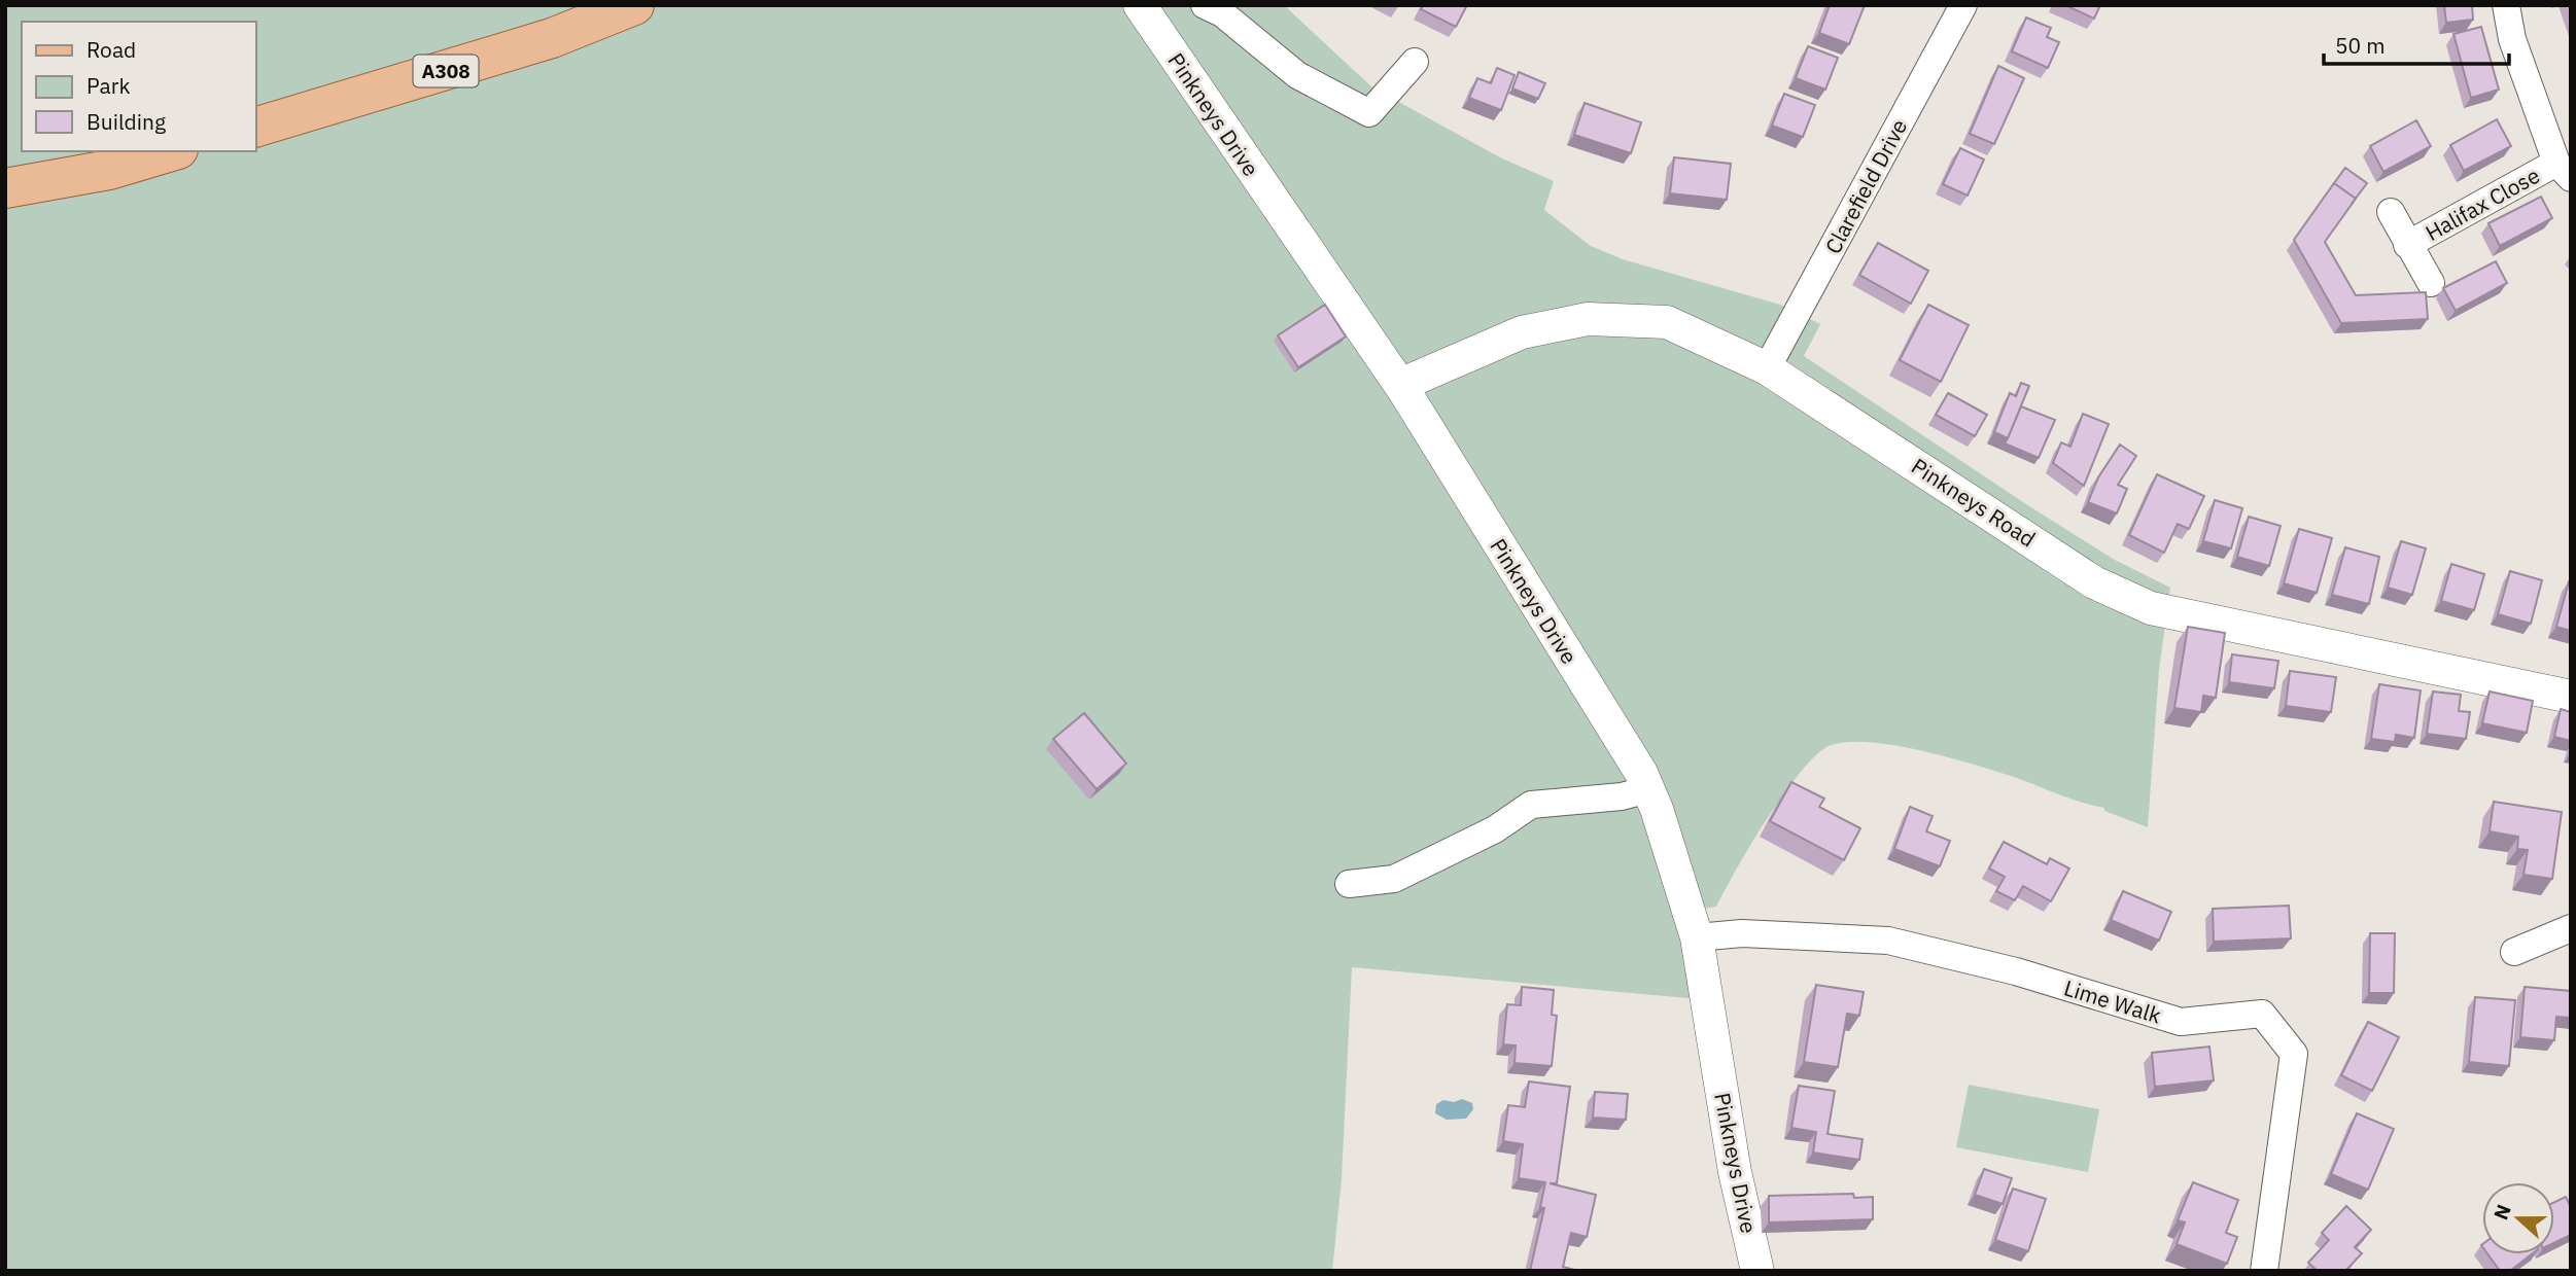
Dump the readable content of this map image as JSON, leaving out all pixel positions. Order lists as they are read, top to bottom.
{
  "streets": {
    "main road": ["A308"],
    "street": [
      "Pinkneys Drive",
      "Clarefield Drive",
      "Halifax Close",
      "Pinkneys Road",
      "Lime Walk"
    ]
  },
  "crossings": [
    ["Pinkneys Drive", "Pinkneys Road"],
    ["Pinkneys Drive", "Lime Walk"],
    ["Clarefield Drive", "Pinkneys Road"]
  ],
  "legend": ["Road", "Park", "Building"],
  "scale_bar": "50 m",
  "north": "left"
}
